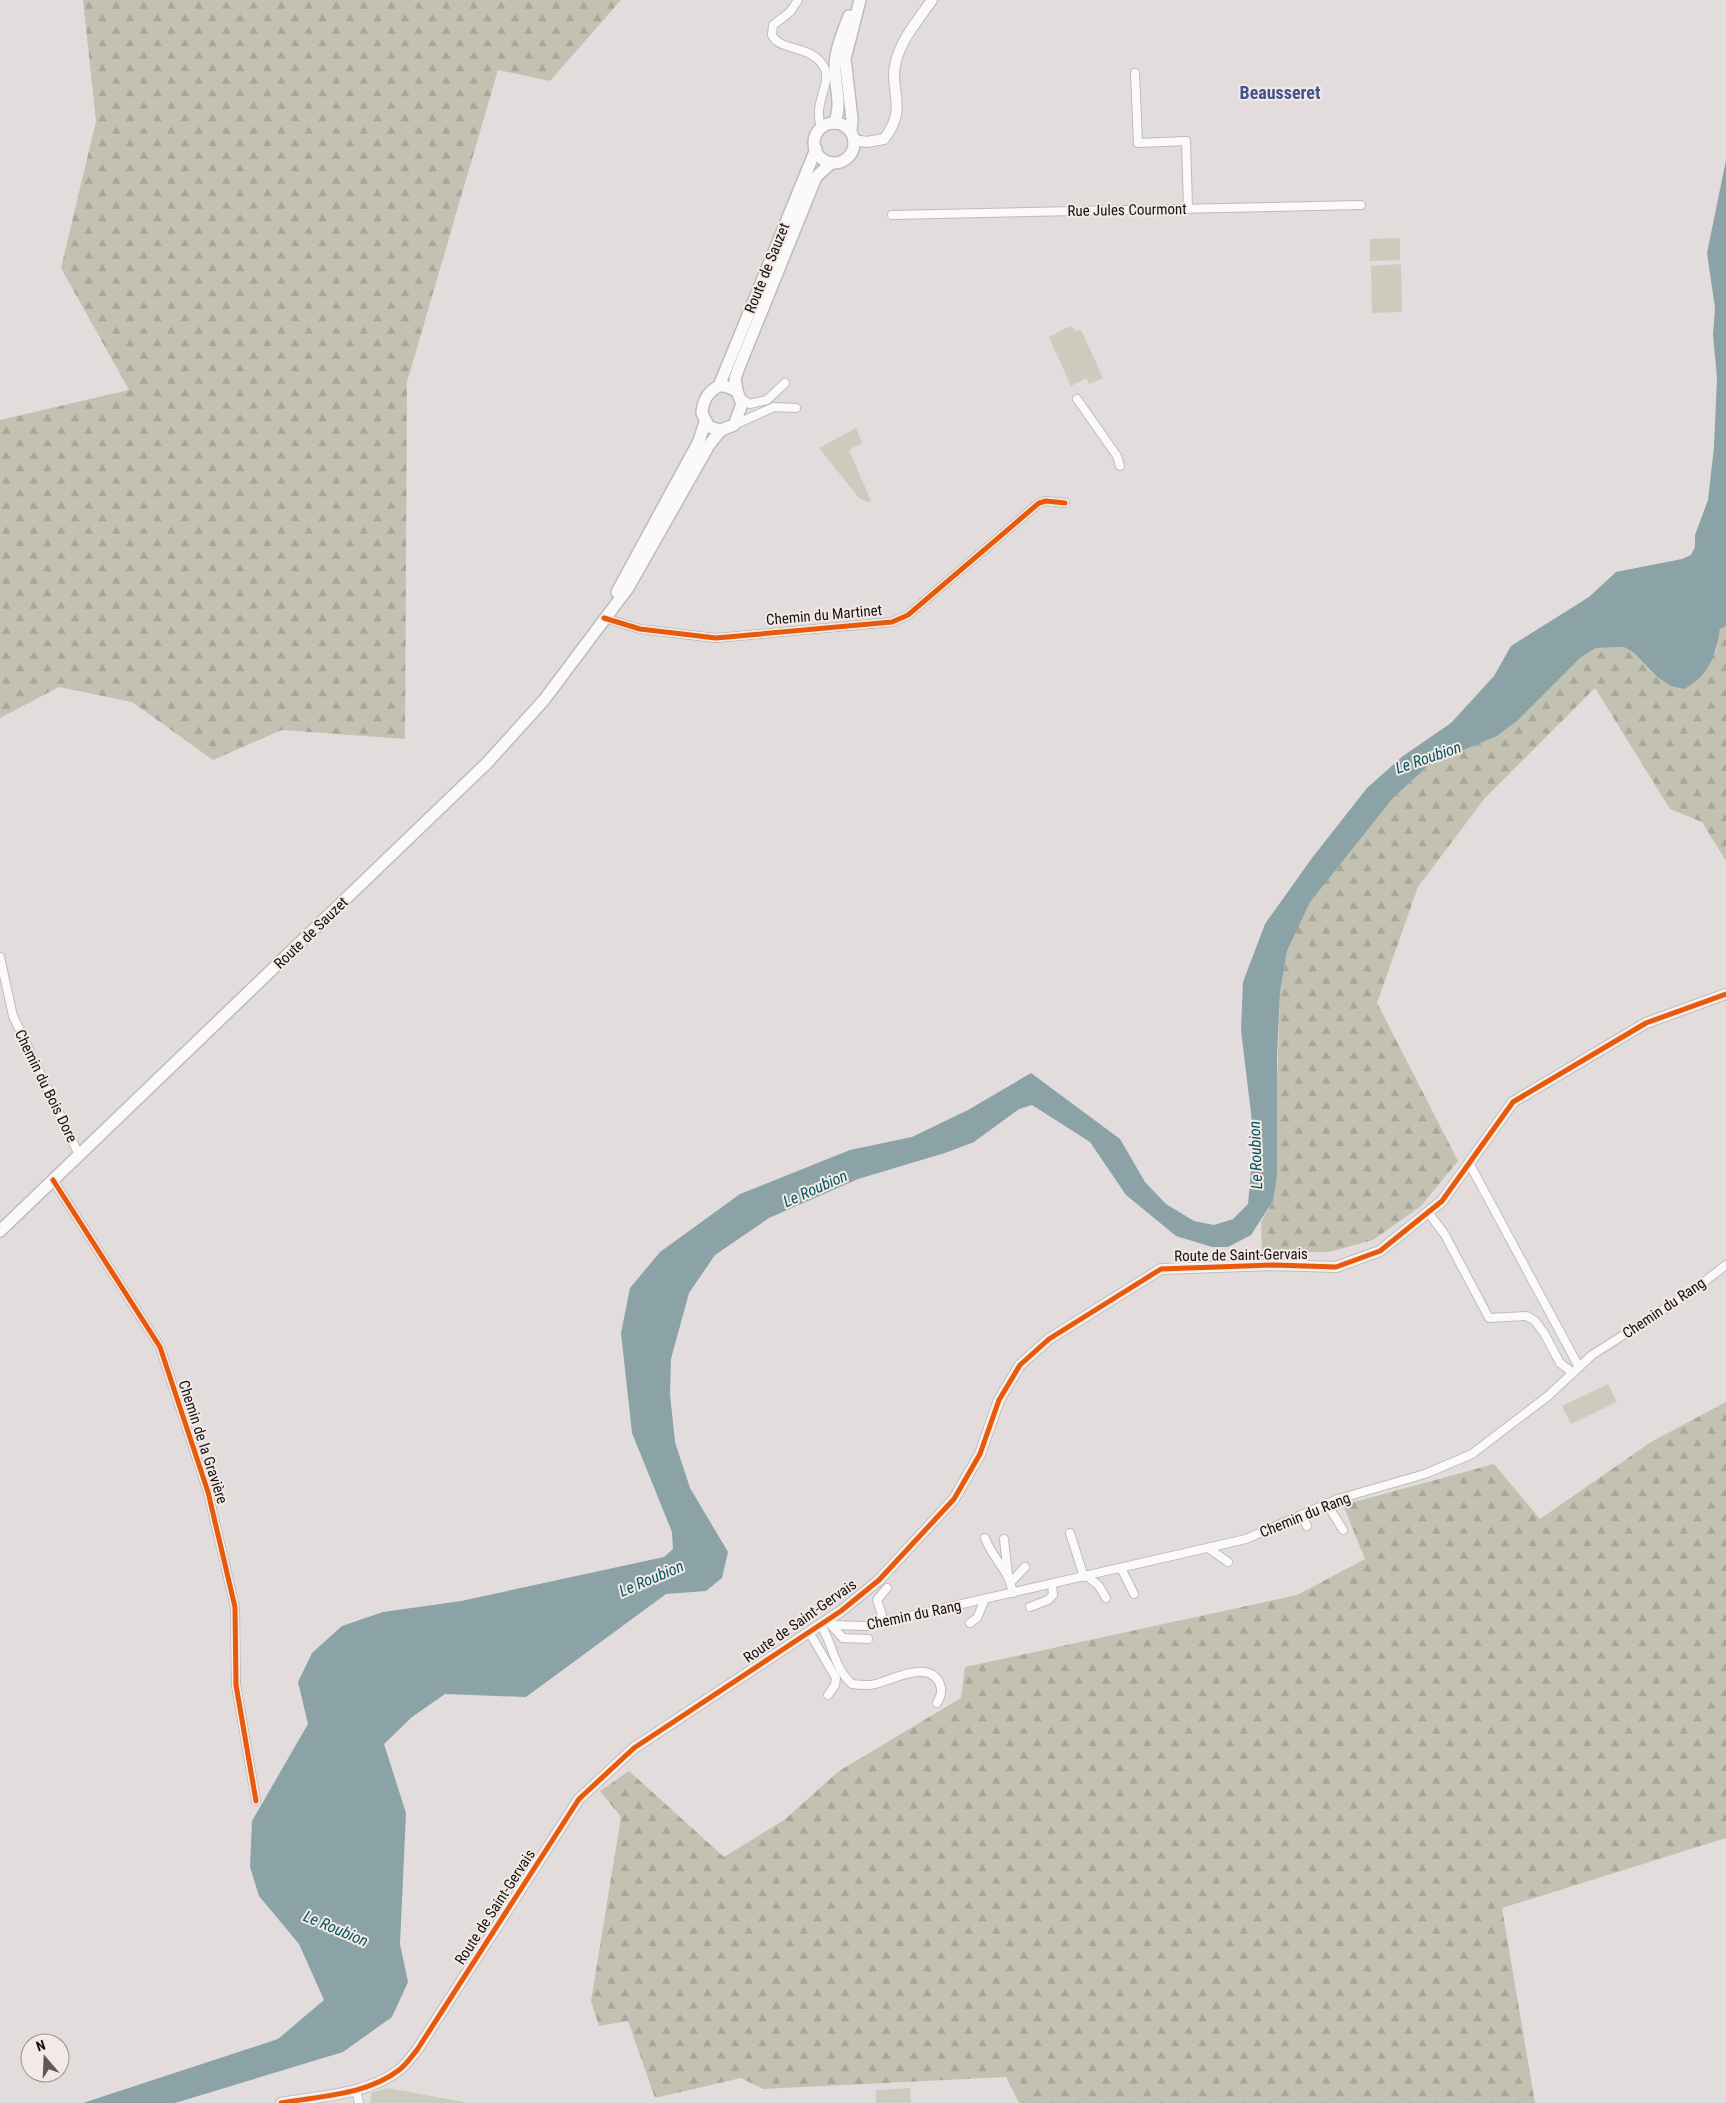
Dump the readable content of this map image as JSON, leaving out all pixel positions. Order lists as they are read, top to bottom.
{
  "streets": {
    "main road": ["Route de Sauzet"],
    "street": [
      "Rue Jules Courmont",
      "Chemin du Martinet",
      "Chemin du Bois Dore",
      "Route de Saint-Gervais",
      "Chemin du Rang",
      "Chemin de la Gravière"
    ]
  },
  "crossings": [
    ["Route de Sauzet", "Chemin du Martinet"],
    ["Route de Sauzet", "Chemin du Bois Dore"],
    ["Route de Sauzet", "Chemin de la Gravière"],
    ["Route de Saint-Gervais", "Chemin du Rang"]
  ],
  "districts": ["Beausseret"],
  "water": ["Le Roubion"],
  "north": "top"
}
